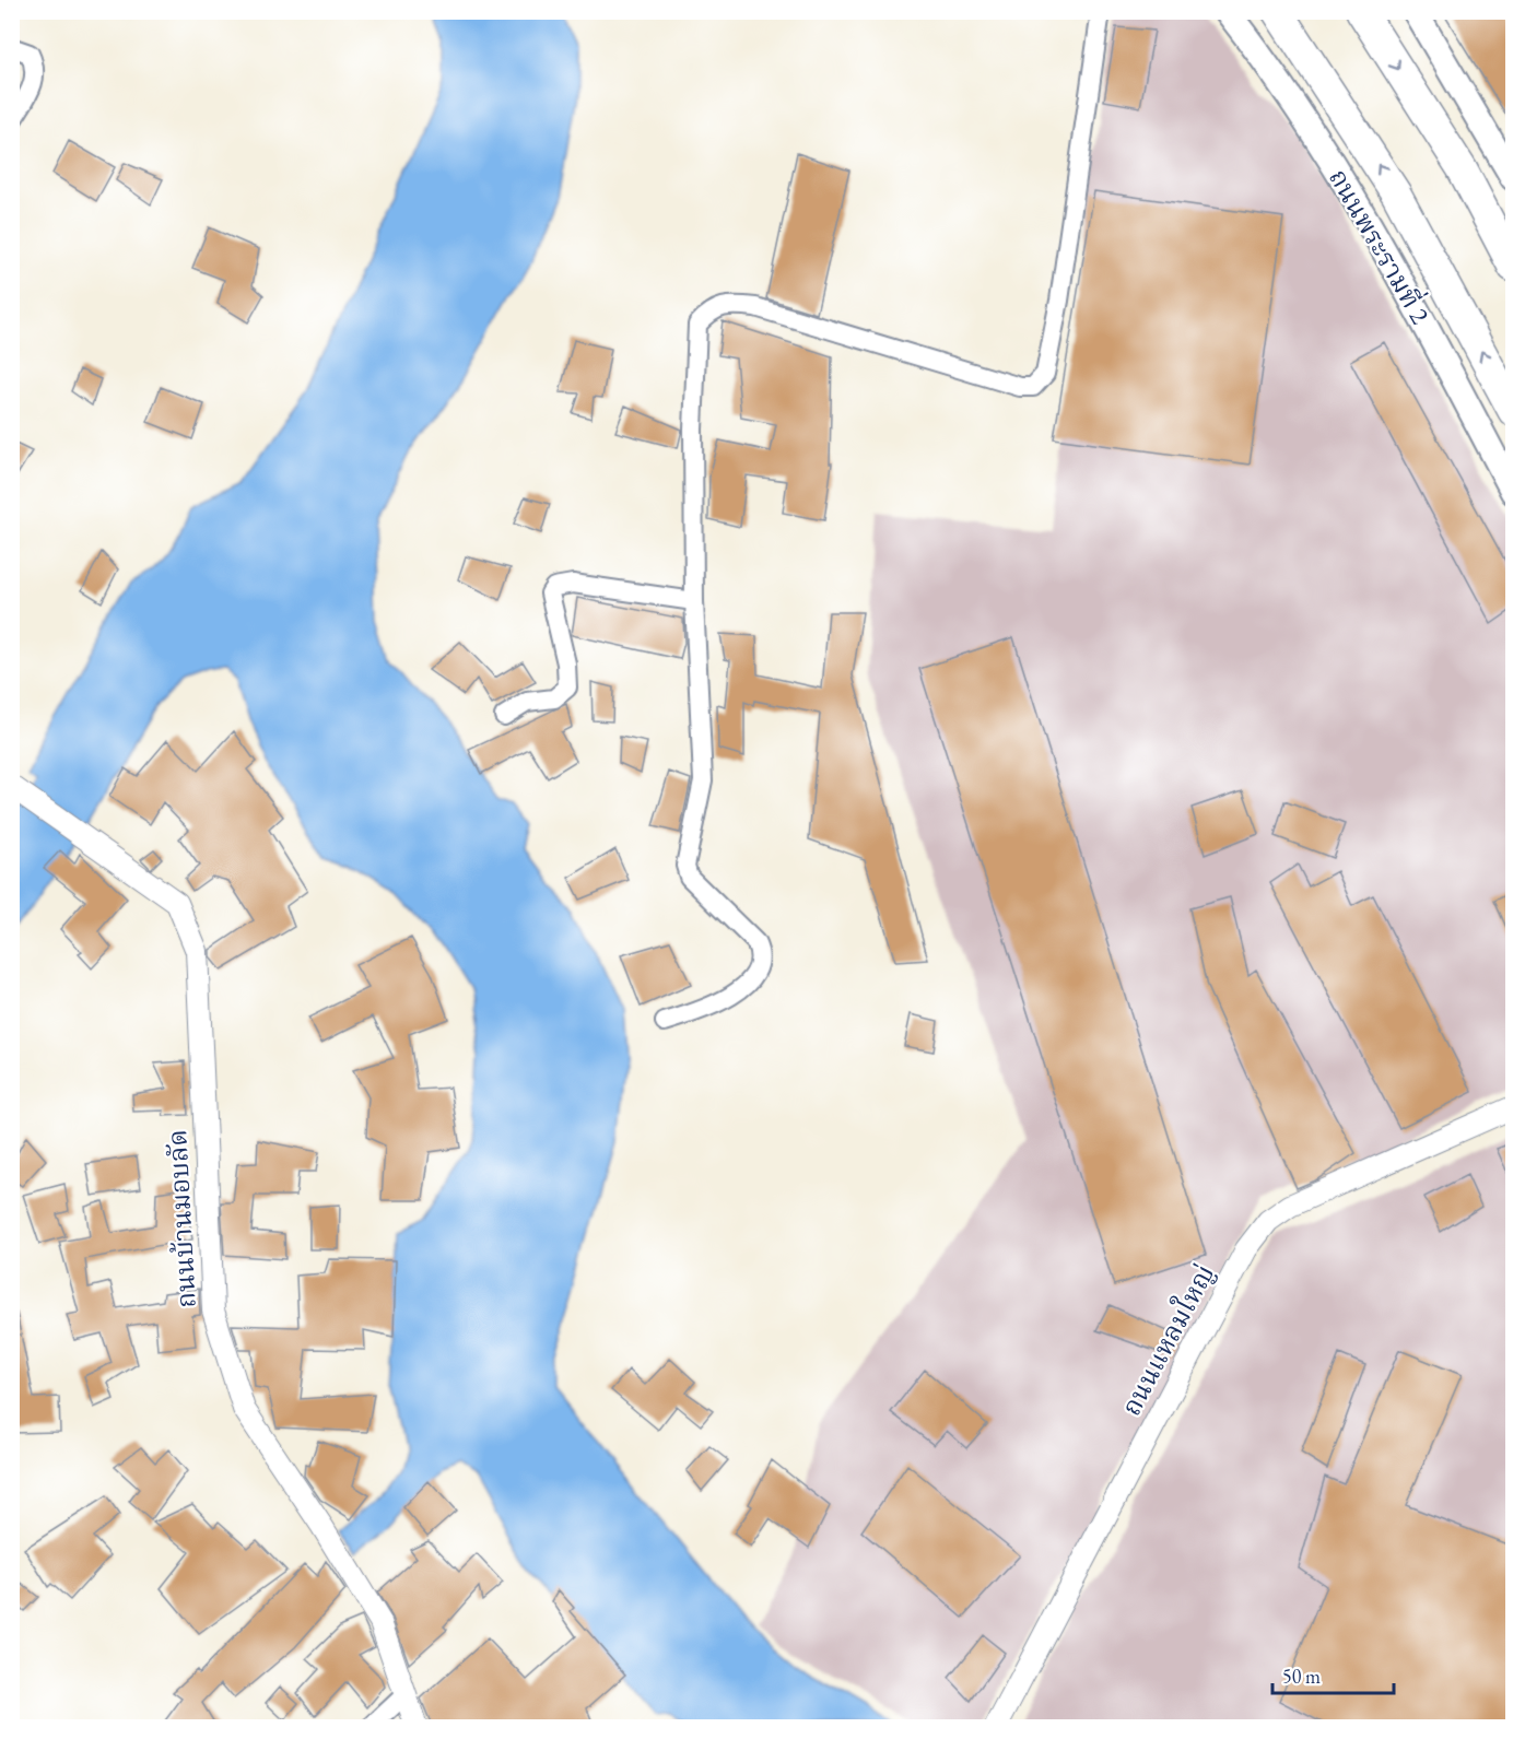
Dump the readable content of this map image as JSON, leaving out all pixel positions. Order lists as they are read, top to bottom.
{
  "streets": {
    "highway": ["ถนนพระรามที่ 2"],
    "street": ["ถนนบ้านมอบลัด", "ถนนแหลมใหญ่"]
  },
  "scale_bar": "50 m"
}
